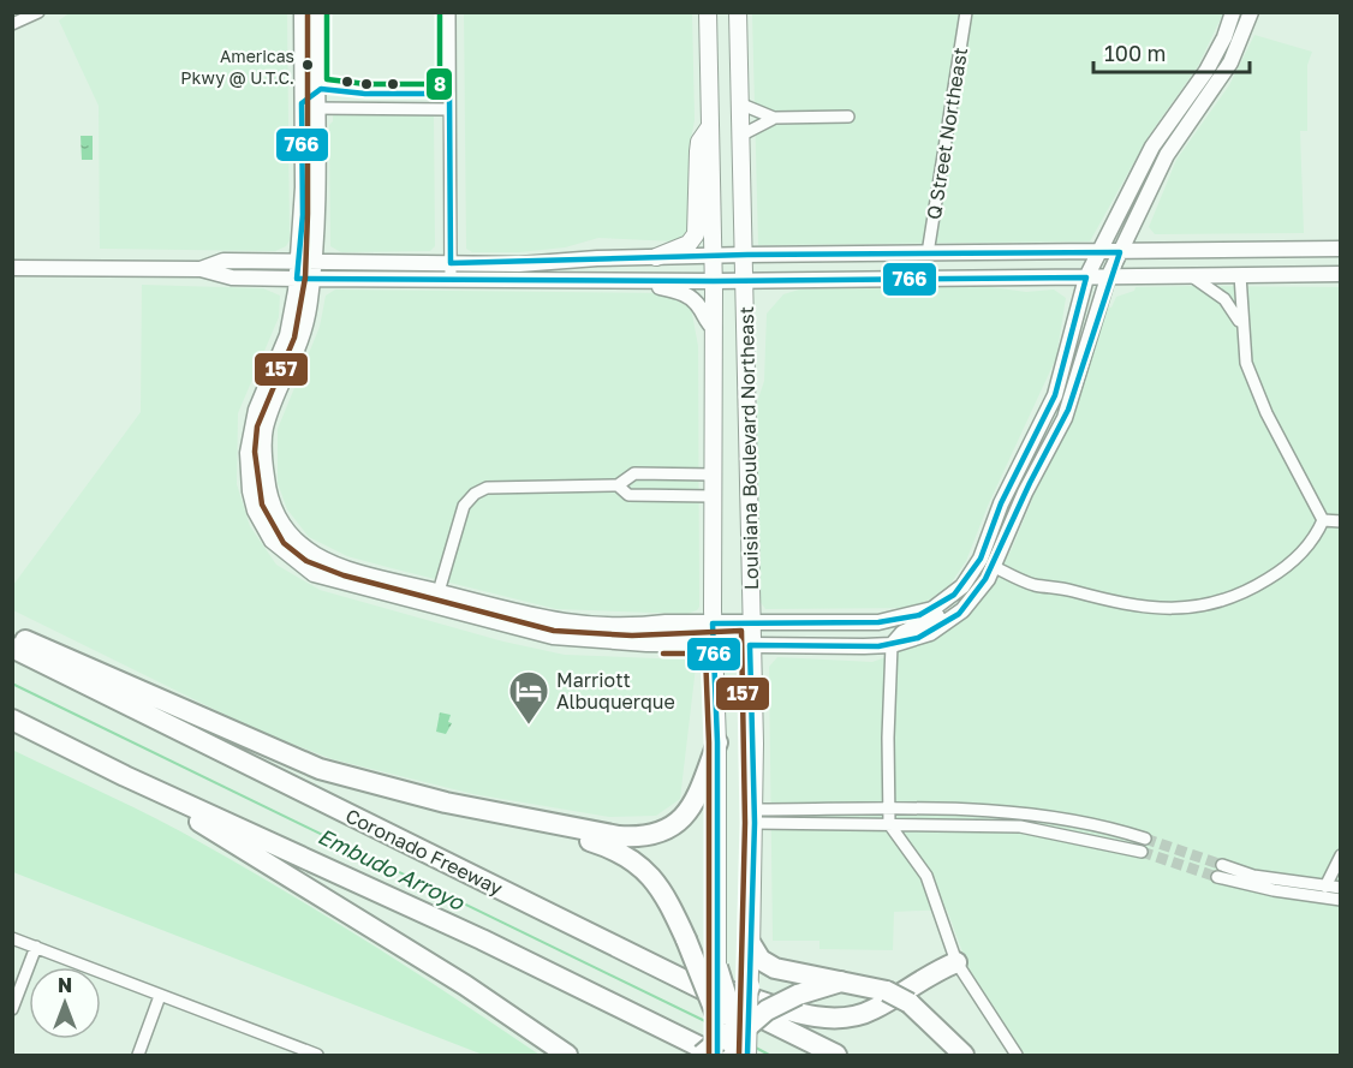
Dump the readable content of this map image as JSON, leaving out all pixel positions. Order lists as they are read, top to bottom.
{
  "streets": {
    "highway": ["Coronado Freeway"],
    "main road": ["Louisiana Boulevard Northeast"],
    "street": ["Q Street Northeast"]
  },
  "water": ["Embudo Arroyo"],
  "places": {
    "other": ["Americas Pkwy @ U.T.C."],
    "hotel": ["Marriott Albuquerque"]
  },
  "lines": ["transit line 157", "transit line 8", "transit line 766"],
  "scale_bar": "100 m",
  "north": "top"
}
